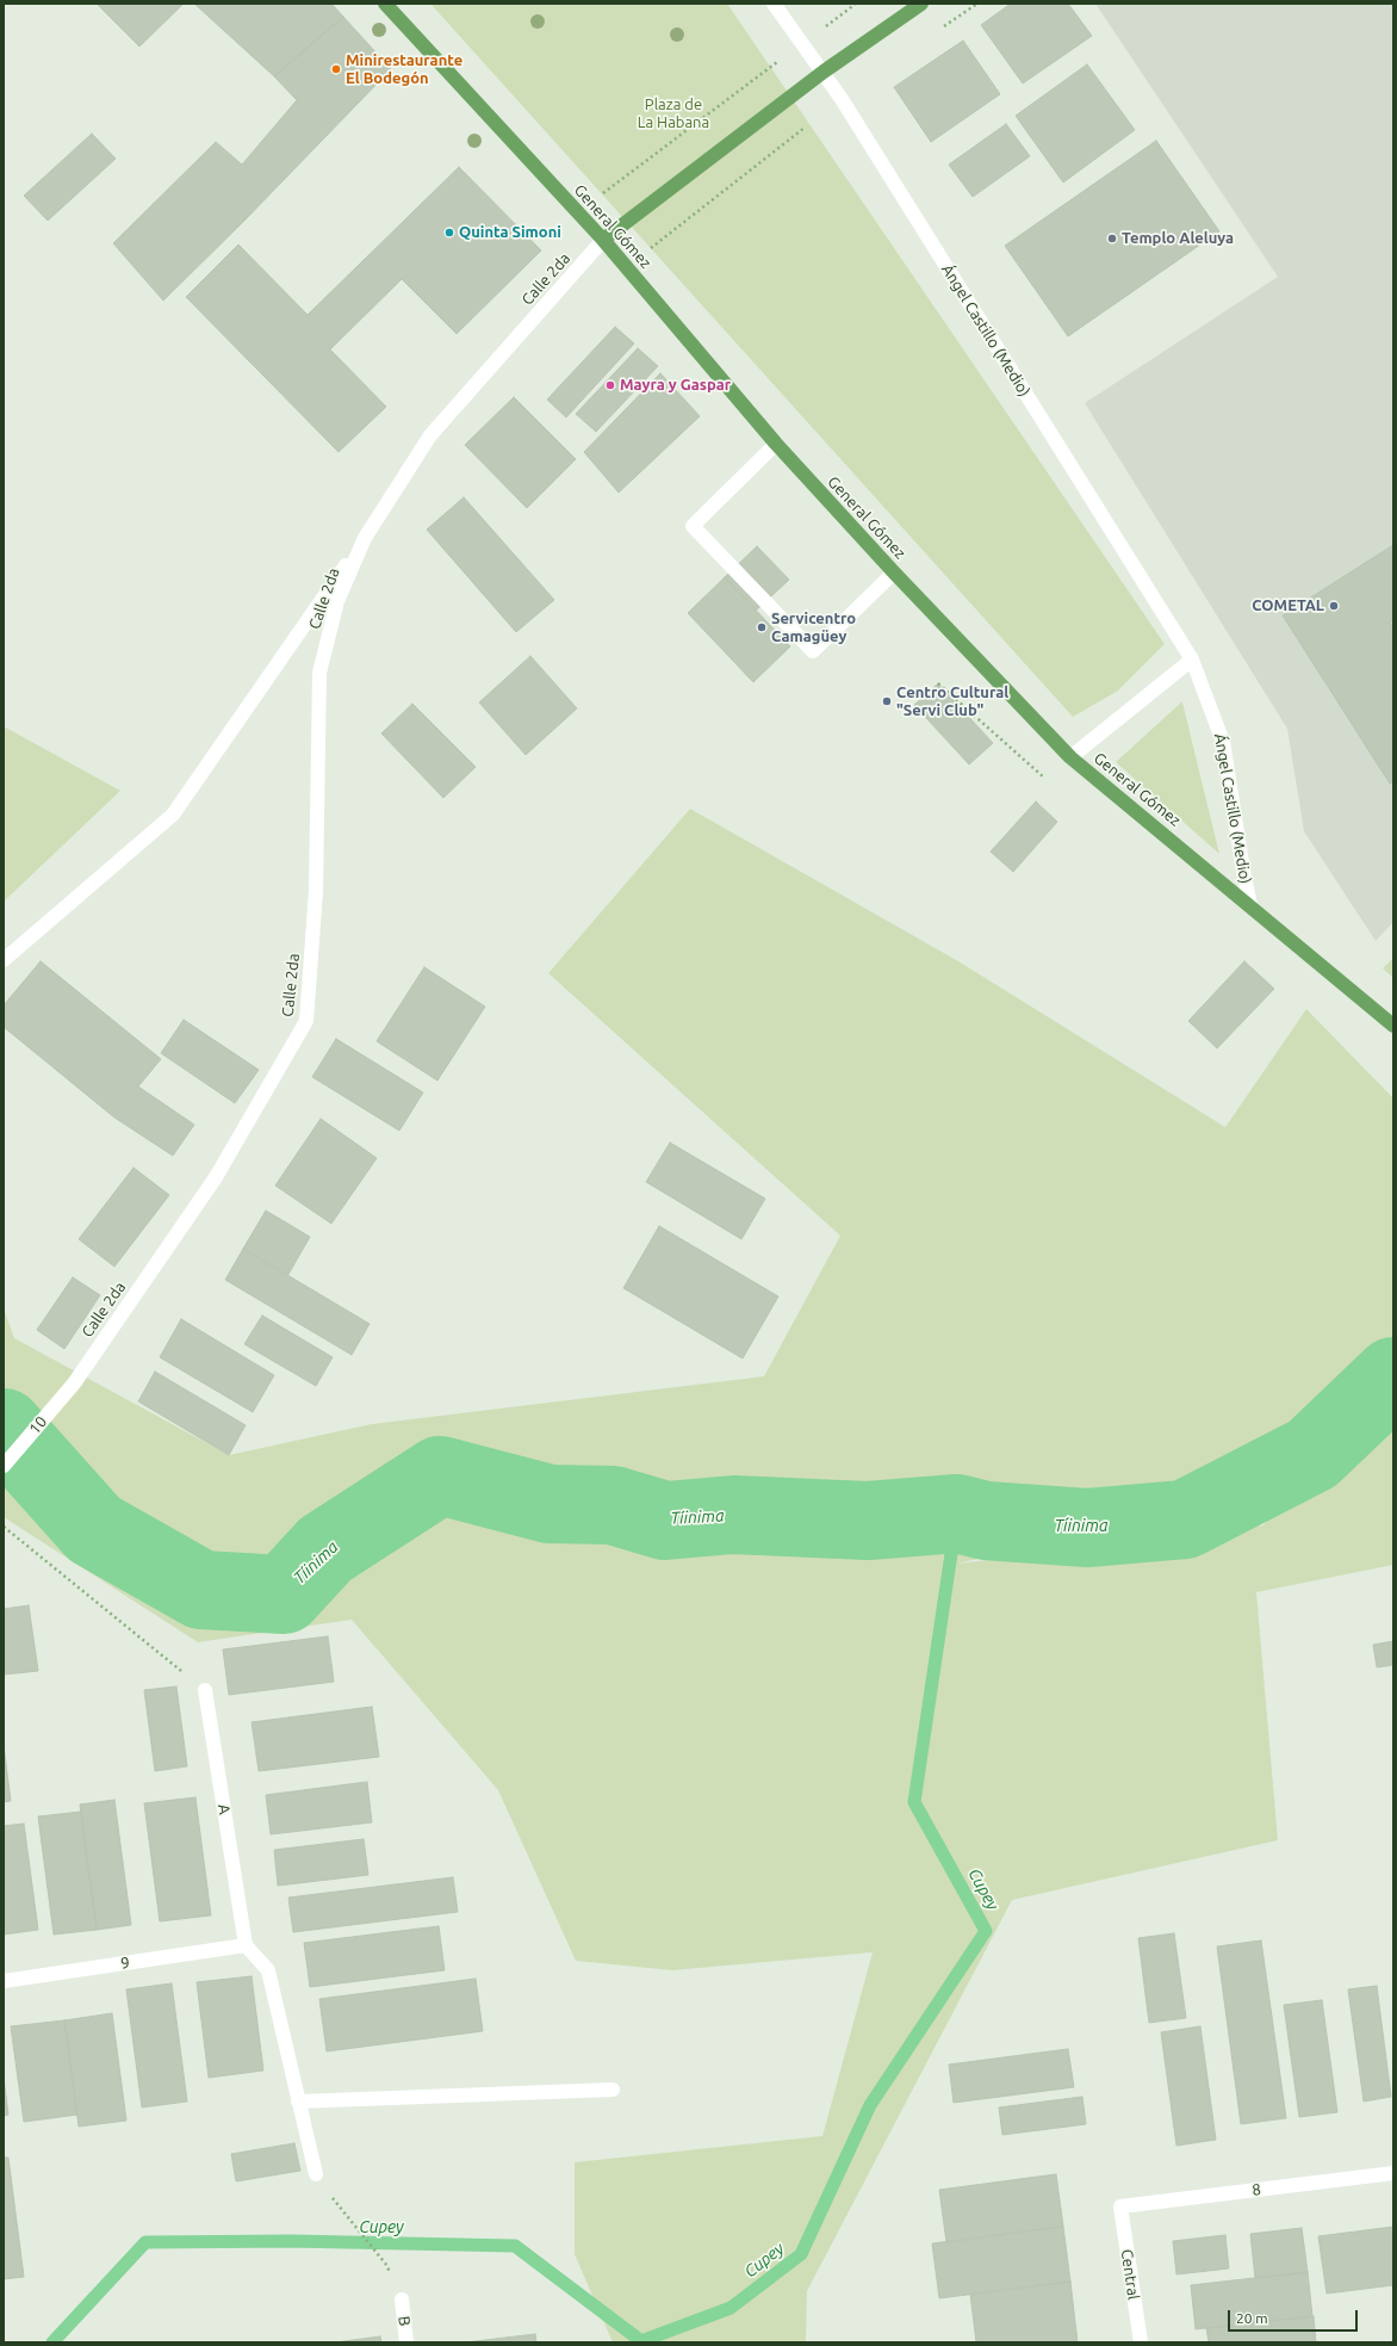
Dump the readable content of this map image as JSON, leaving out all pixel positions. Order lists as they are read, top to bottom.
{
  "streets": {
    "main road": ["General Gómez", "Calle 2da"],
    "street": [
      "Ángel Castillo (Medio)",
      "10",
      "A",
      "9",
      "8",
      "Central",
      "B"
    ]
  },
  "crossings": [
    ["General Gómez", "Calle 2da"],
    ["General Gómez", "Ángel Castillo (Medio)"],
    ["Calle 2da", "Ángel Castillo (Medio)"],
    ["Calle 2da", "10"],
    ["A", "9"],
    ["8", "Central"]
  ],
  "water": ["Tíinima", "Cupey"],
  "parks": ["Plaza de La Habana"],
  "places": [
    "Minirestaurante El Bodegón",
    "Quinta Simoni",
    "Templo Aleluya",
    "Mayra y Gaspar",
    "COMETAL",
    "Servicentro Camagüey",
    "Centro Cultural \"Servi Club\""
  ],
  "scale_bar": "20 m"
}
